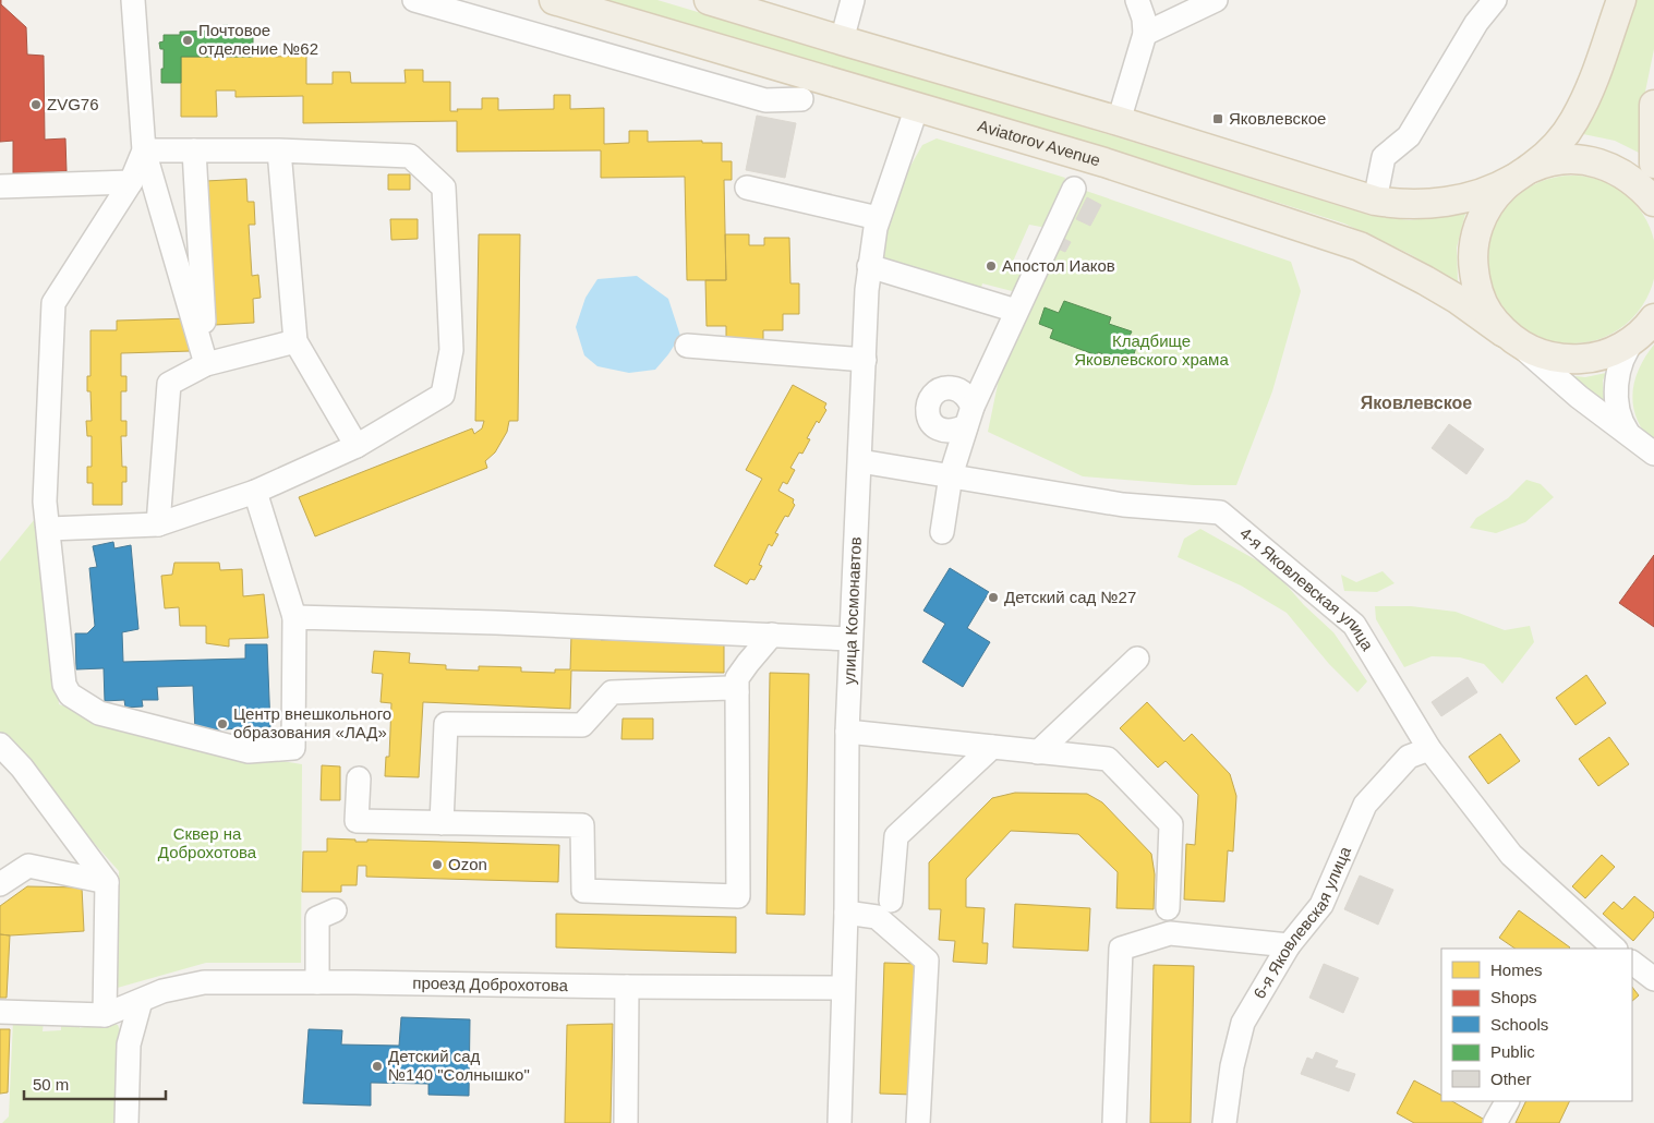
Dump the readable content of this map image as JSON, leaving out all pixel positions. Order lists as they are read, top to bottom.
{
  "streets": {
    "main road": ["Aviatorov Avenue"],
    "street": [
      "4-я Яковлевская улица",
      "улица Космонавтов",
      "6-я Яковлевская улица",
      "проезд Доброхотова"
    ]
  },
  "crossings": [
    ["Aviatorov Avenue", "улица Космонавтов"],
    ["4-я Яковлевская улица", "улица Космонавтов"],
    ["4-я Яковлевская улица", "6-я Яковлевская улица"],
    ["улица Космонавтов", "проезд Доброхотова"]
  ],
  "districts": ["Яковлевское"],
  "parks": ["Кладбище Яковлевского храма", "Сквер на Доброхотова"],
  "places": {
    "other": [
      "Почтовое отделение №62",
      "ZVG76",
      "Апостол Иаков",
      "Детский сад №27",
      "Центр внешкольного образования «ЛАД»",
      "Ozon",
      "Детский сад №140 \"Солнышко\""
    ],
    "transit": ["Яковлевское"]
  },
  "legend": [
    "Homes",
    "Shops",
    "Schools",
    "Public",
    "Other"
  ],
  "scale_bar": "50 m"
}
